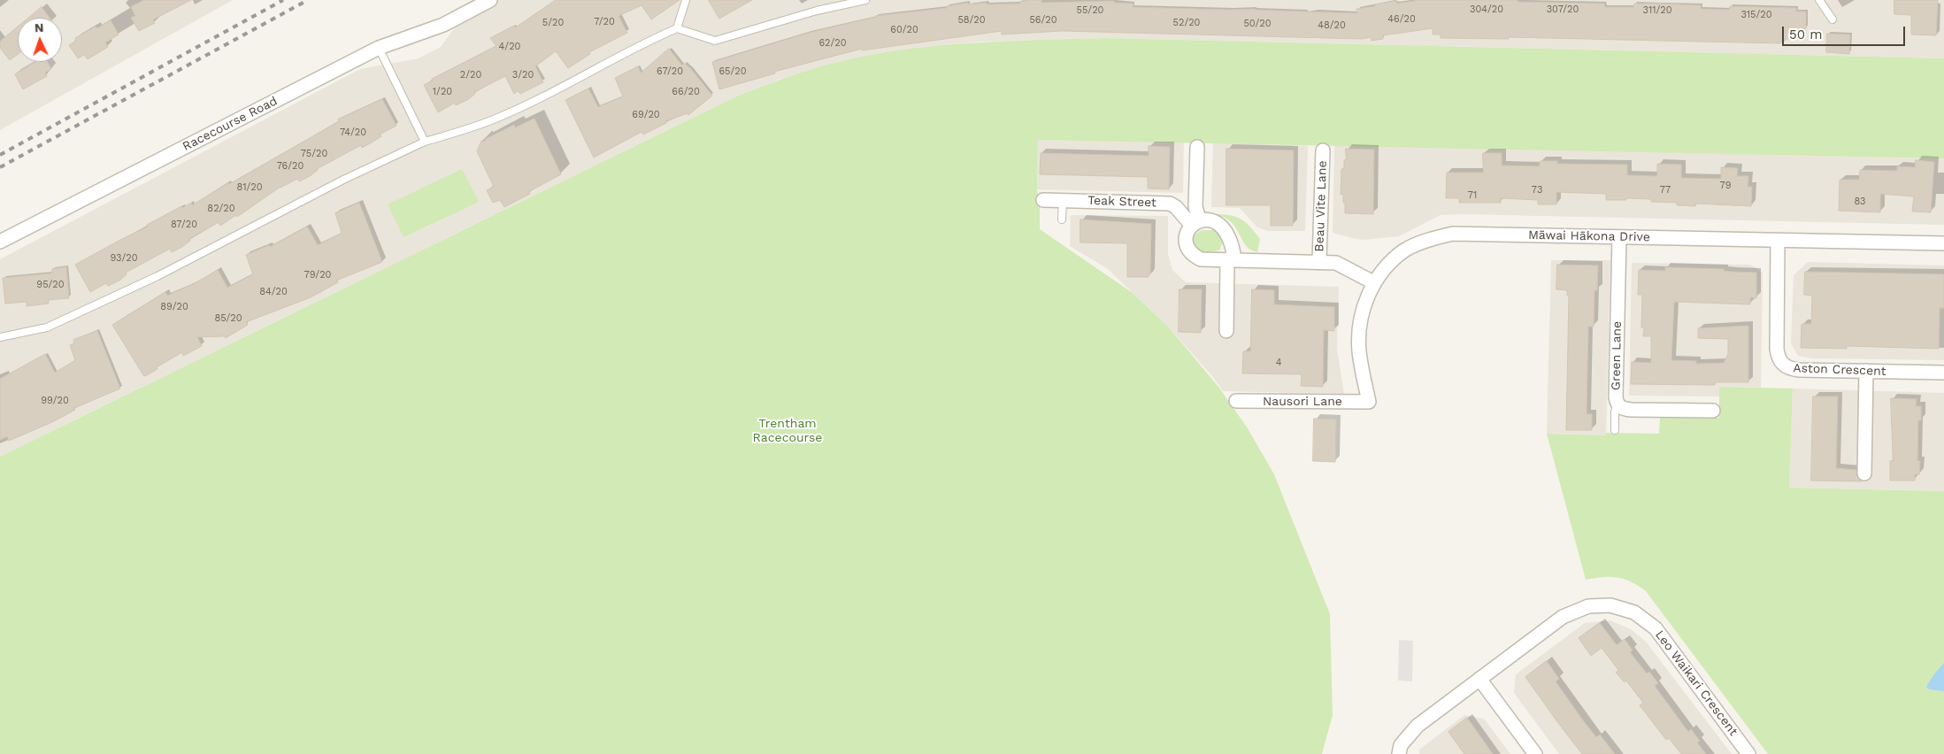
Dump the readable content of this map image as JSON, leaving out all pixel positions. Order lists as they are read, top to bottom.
{
  "streets": {
    "street": [
      "Racecourse Road",
      "Teak Street",
      "Beau Vite Lane",
      "Māwai Hākona Drive",
      "Green Lane",
      "Aston Crescent",
      "Nausori Lane",
      "Leo Waikari Crescent"
    ]
  },
  "crossings": [
    ["Māwai Hākona Drive", "Green Lane"],
    ["Māwai Hākona Drive", "Aston Crescent"],
    ["Māwai Hākona Drive", "Nausori Lane"]
  ],
  "parks": ["Trentham Racecourse"],
  "house_numbers": [
    "304/20",
    "307/20",
    "55/20",
    "311/20",
    "315/20",
    "46/20",
    "58/20",
    "56/20",
    "7/20",
    "5/20",
    "52/20",
    "50/20",
    "48/20",
    "60/20",
    "62/20",
    "4/20",
    "67/20",
    "65/20",
    "2/20",
    "3/20",
    "1/20",
    "66/20",
    "69/20",
    "74/20",
    "75/20",
    "76/20",
    "79",
    "81/20",
    "73",
    "77",
    "71",
    "83",
    "82/20",
    "87/20",
    "93/20",
    "79/20",
    "95/20",
    "84/20",
    "89/20",
    "85/20",
    "4",
    "99/20"
  ],
  "scale_bar": "50 m",
  "north": "top"
}
